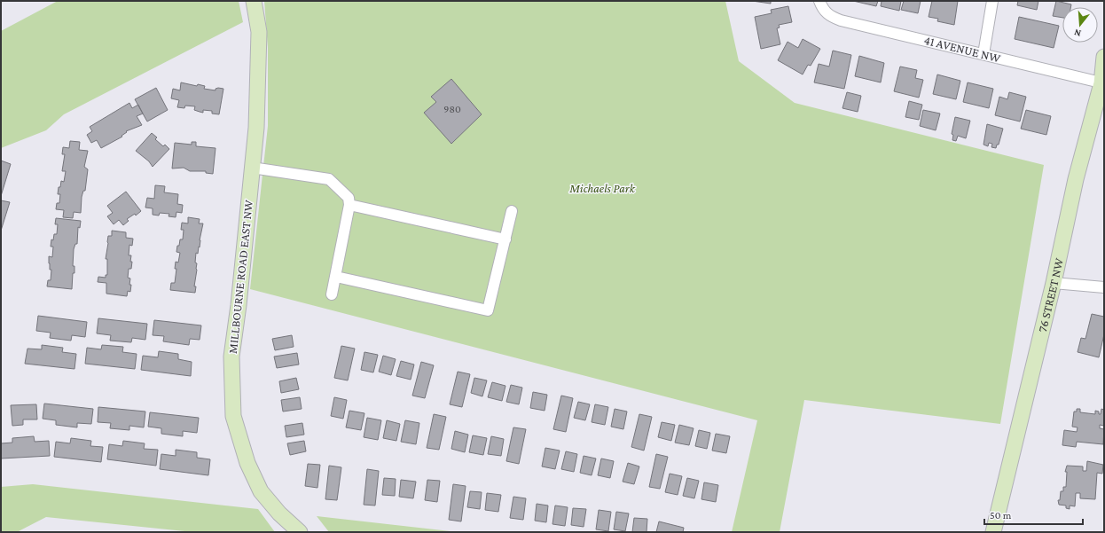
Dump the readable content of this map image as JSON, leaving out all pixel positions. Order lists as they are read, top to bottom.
{
  "streets": {
    "street": ["41 AVENUE NW", "MILLBOURNE ROAD EAST NW", "76 STREET NW"]
  },
  "crossings": [
    ["41 AVENUE NW", "76 STREET NW"]
  ],
  "parks": ["Michaels Park"],
  "house_numbers": ["980"],
  "scale_bar": "50 m",
  "north": "bottom"
}
